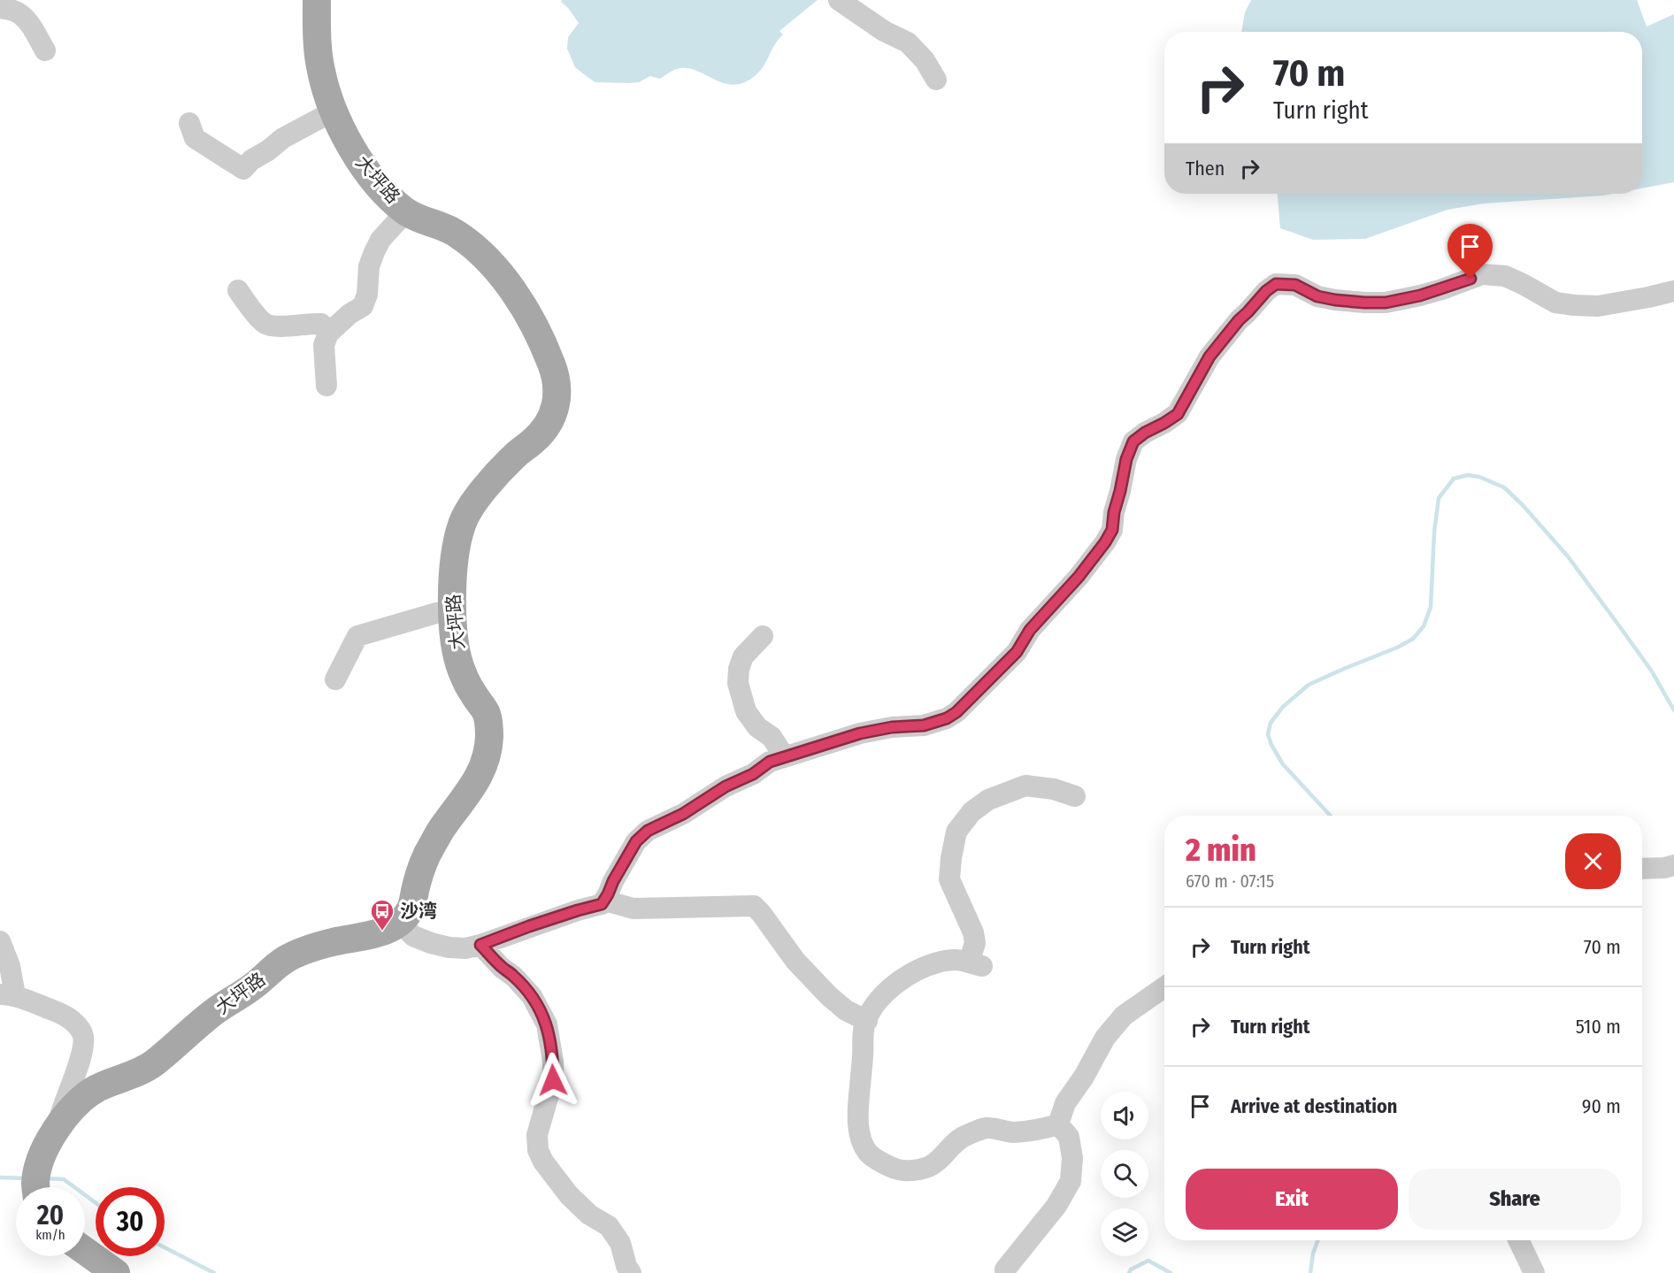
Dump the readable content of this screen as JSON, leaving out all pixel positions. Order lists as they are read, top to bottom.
{
  "streets": {
    "main road": ["大坪路"]
  },
  "places": {
    "bus stop": ["沙湾"]
  },
  "page": {
    "turn": ["70 m", "Turn right"],
    "then": "Then",
    "heading": ["2 min", "670 m · 07:15"],
    "list": [
      {
        "name": "Turn right",
        "value": "70 m"
      },
      {
        "name": "Turn right",
        "value": "510 m"
      },
      {
        "name": "Arrive at destination",
        "value": "90 m"
      }
    ],
    "buttons": ["Exit", "Share"],
    "speed": "20 km/h",
    "limit": "30"
  }
}
